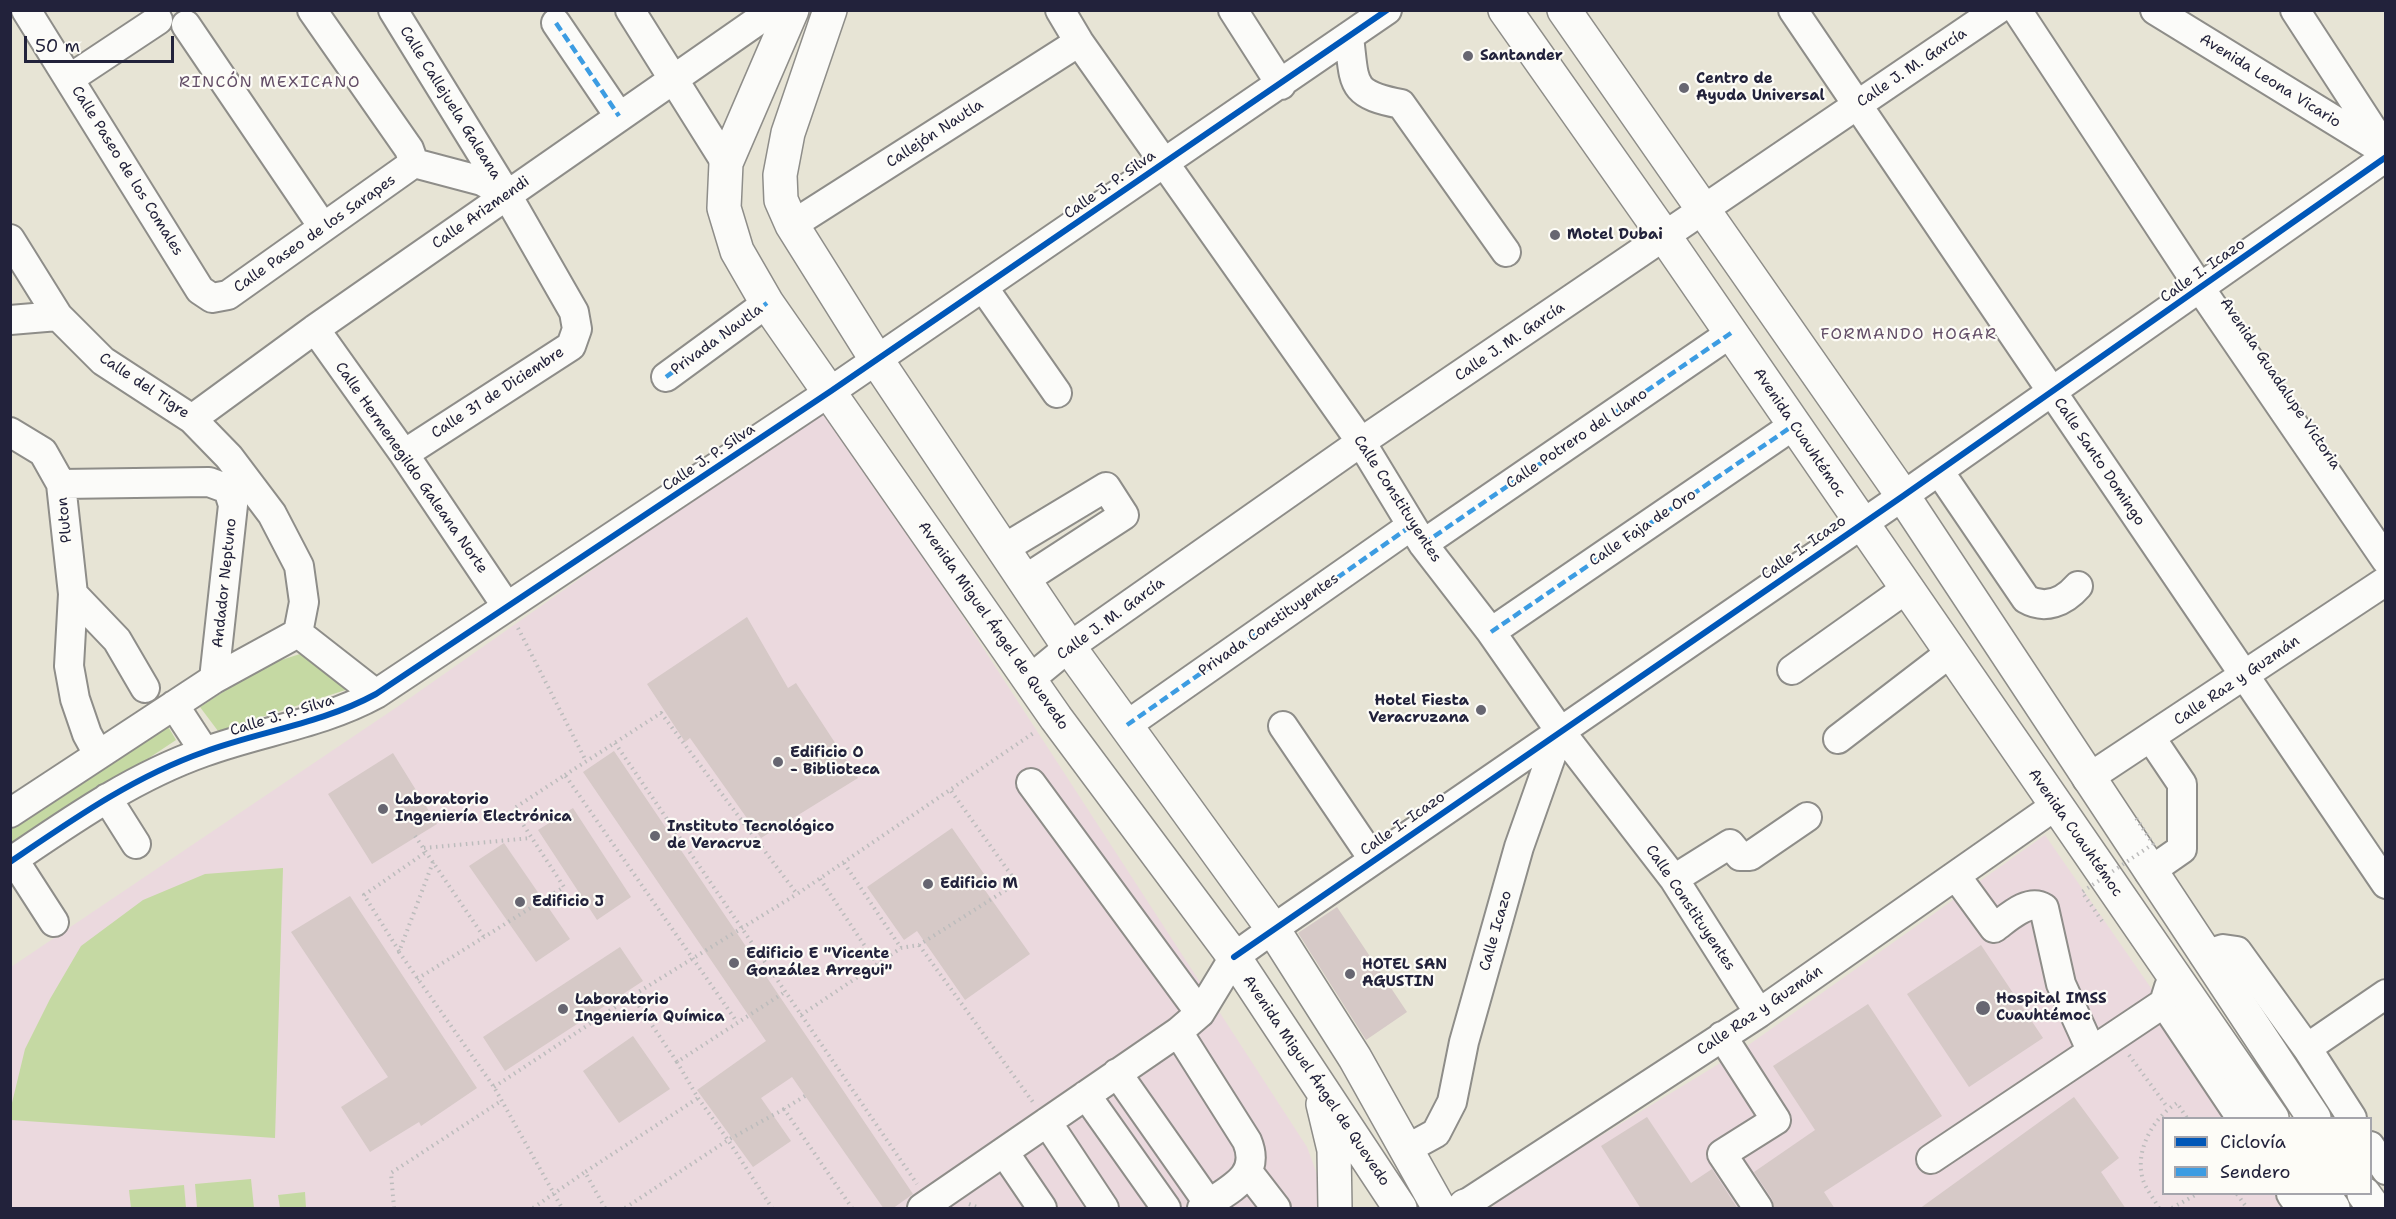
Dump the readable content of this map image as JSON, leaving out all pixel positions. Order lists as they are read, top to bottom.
{
  "streets": {
    "main road": ["Avenida Cuauhtémoc", "Avenida Miguel Ángel de Quevedo"],
    "street": [
      "Calle J. M. García",
      "Avenida Leona Vicario",
      "Calle Callejuela Galeana",
      "Callejón Nautla",
      "Calle Paseo de los Comales",
      "Calle J. P. Silva",
      "Calle Arizmendi",
      "Calle Paseo de los Sarapes",
      "Calle I. Icazo",
      "Privada Nautla",
      "Avenida Guadalupe Victoria",
      "Calle del Tigre",
      "Calle 31 de Diciembre",
      "Calle Potrero del Llano",
      "Calle Santo Domingo",
      "Calle Hermenegildo Galeana Norte",
      "Calle Constituyentes",
      "Pluton",
      "Calle Faja de Oro",
      "Andador Neptuno",
      "Privada Constituyentes",
      "Calle Raz y Guzmán",
      "Calle Icazo"
    ]
  },
  "crossings": [
    ["Calle J. M. García", "Avenida Cuauhtémoc"],
    ["Calle J. M. García", "Calle Santo Domingo"],
    ["Calle J. M. García", "Calle Constituyentes"],
    ["Calle J. M. García", "Avenida Miguel Ángel de Quevedo"],
    ["Calle Callejuela Galeana", "Calle Arizmendi"],
    ["Calle Callejuela Galeana", "Calle 31 de Diciembre"],
    ["Callejón Nautla", "Calle Constituyentes"],
    ["Calle Paseo de los Comales", "Calle Paseo de los Sarapes"],
    ["Calle J. P. Silva", "Calle Hermenegildo Galeana Norte"],
    ["Calle J. P. Silva", "Calle Constituyentes"],
    ["Calle J. P. Silva", "Avenida Miguel Ángel de Quevedo"],
    ["Calle Arizmendi", "Calle del Tigre"],
    ["Calle Arizmendi", "Calle 31 de Diciembre"],
    ["Calle Arizmendi", "Calle Hermenegildo Galeana Norte"],
    ["Calle I. Icazo", "Avenida Guadalupe Victoria"],
    ["Calle I. Icazo", "Avenida Cuauhtémoc"],
    ["Calle I. Icazo", "Calle Santo Domingo"],
    ["Calle I. Icazo", "Calle Constituyentes"],
    ["Calle I. Icazo", "Avenida Miguel Ángel de Quevedo"],
    ["Calle I. Icazo", "Calle Icazo"],
    ["Privada Nautla", "Avenida Miguel Ángel de Quevedo"],
    ["Calle 31 de Diciembre", "Calle Hermenegildo Galeana Norte"],
    ["Avenida Cuauhtémoc", "Calle Potrero del Llano"],
    ["Avenida Cuauhtémoc", "Calle Faja de Oro"],
    ["Avenida Cuauhtémoc", "Calle Raz y Guzmán"],
    ["Calle Potrero del Llano", "Calle Constituyentes"],
    ["Calle Potrero del Llano", "Privada Constituyentes"],
    ["Calle Santo Domingo", "Calle Raz y Guzmán"],
    ["Calle Constituyentes", "Calle Faja de Oro"],
    ["Calle Constituyentes", "Privada Constituyentes"],
    ["Calle Constituyentes", "Calle Raz y Guzmán"],
    ["Calle Constituyentes", "Calle Icazo"],
    ["Pluton", "Andador Neptuno"],
    ["Calle Raz y Guzmán", "Calle Icazo"]
  ],
  "districts": ["RINCÓN MEXICANO", "FORMANDO HOGAR"],
  "places": [
    "Santander",
    "Centro de Ayuda Universal",
    "Motel Dubai",
    "Hotel Fiesta Veracruzana",
    "Edificio O - Biblioteca",
    "Laboratorio Ingeniería Electrónica",
    "Instituto Tecnológico de Veracruz",
    "Edificio M",
    "Edificio J",
    "Edificio E \"Vicente González Arregui\"",
    "HOTEL SAN AGUSTIN",
    "Hospital IMSS Cuauhtémoc",
    "Laboratorio Ingeniería Química"
  ],
  "legend": ["Ciclovía", "Sendero"],
  "scale_bar": "50 m"
}
